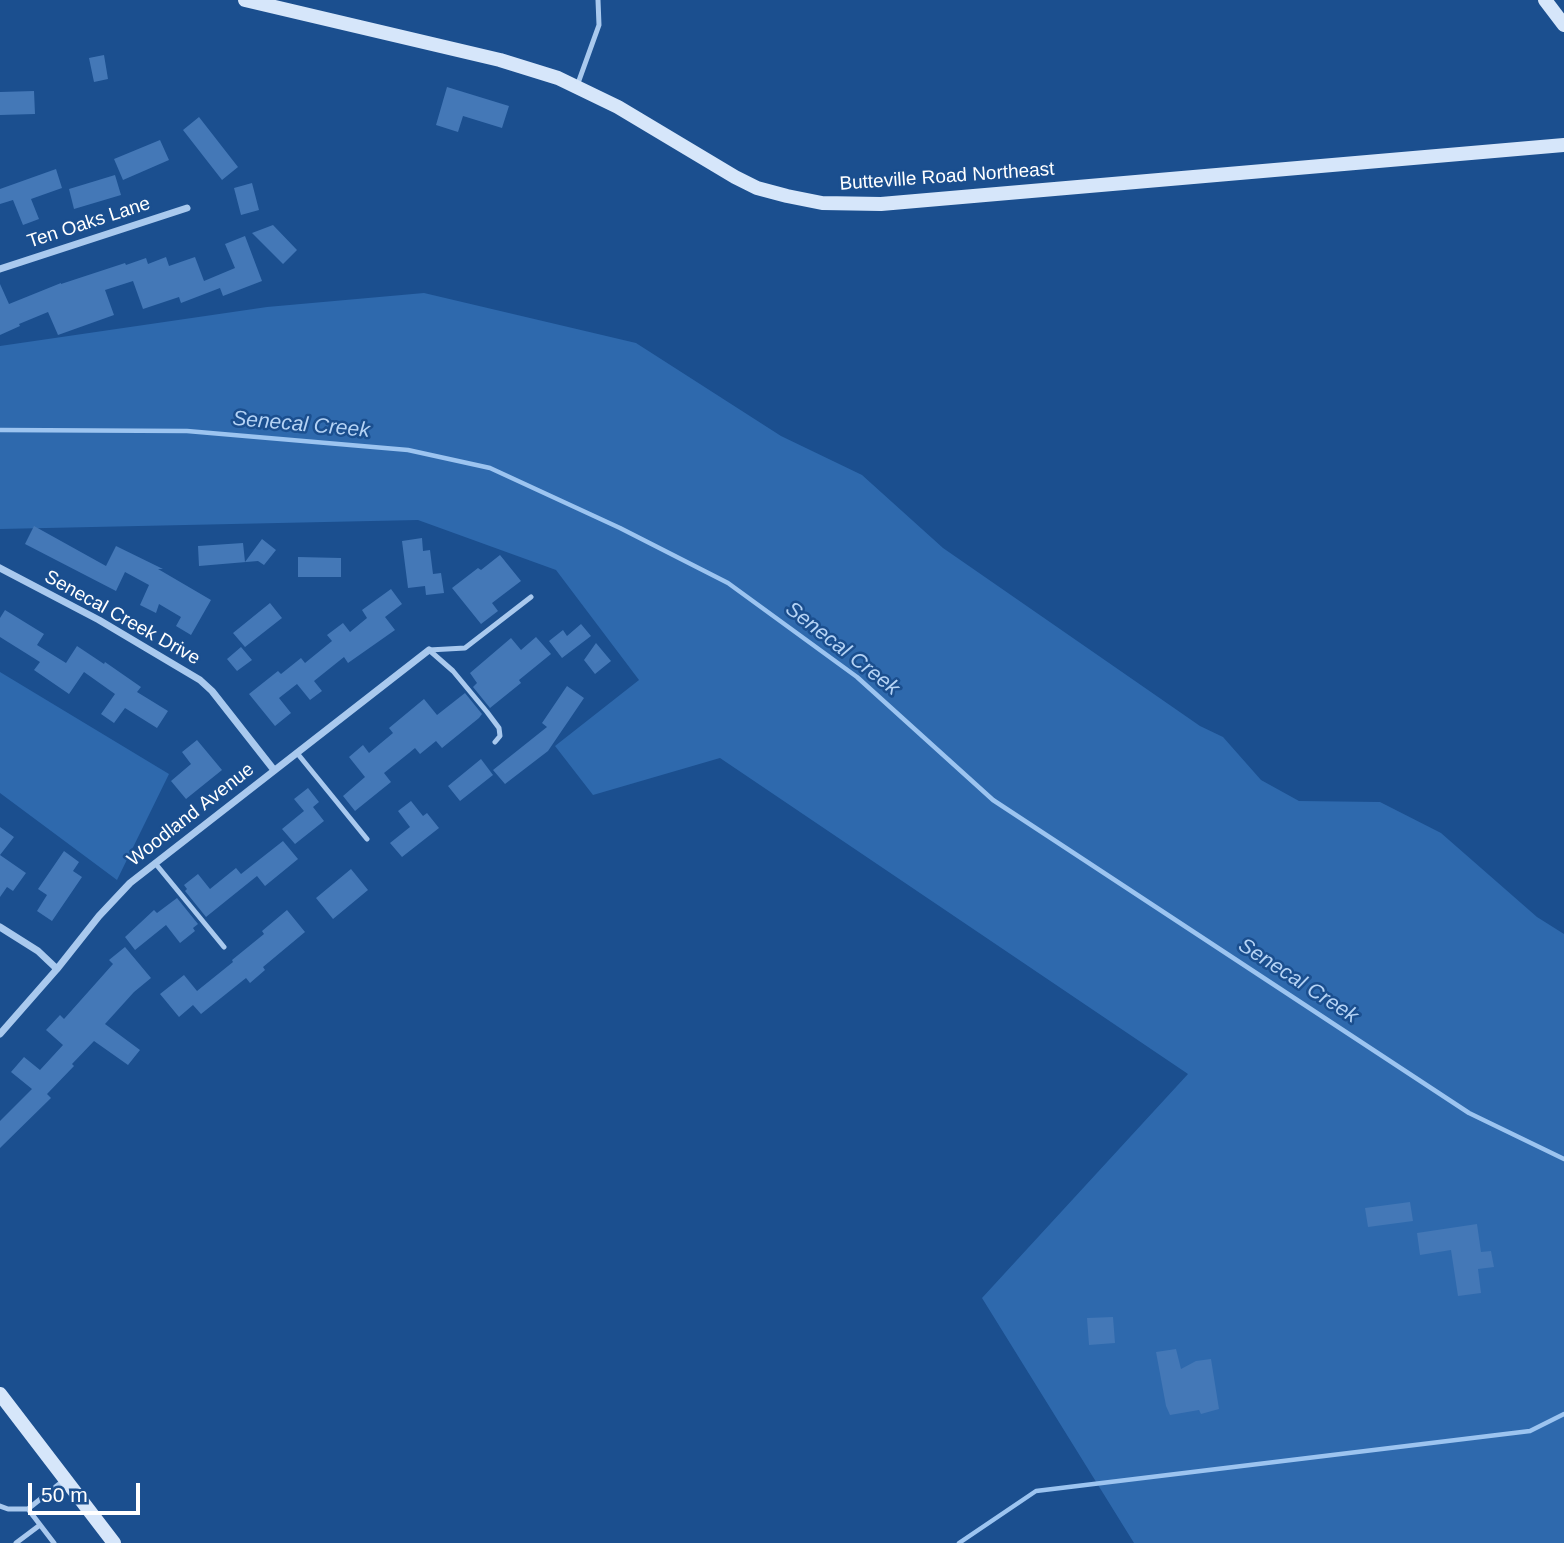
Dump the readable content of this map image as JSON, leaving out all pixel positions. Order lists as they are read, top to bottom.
{
  "streets": {
    "main road": ["Butteville Road Northeast"],
    "street": ["Ten Oaks Lane", "Senecal Creek Drive", "Woodland Avenue"]
  },
  "crossings": [
    ["Senecal Creek Drive", "Woodland Avenue"]
  ],
  "water": ["Senecal Creek"],
  "scale_bar": "50 m"
}
